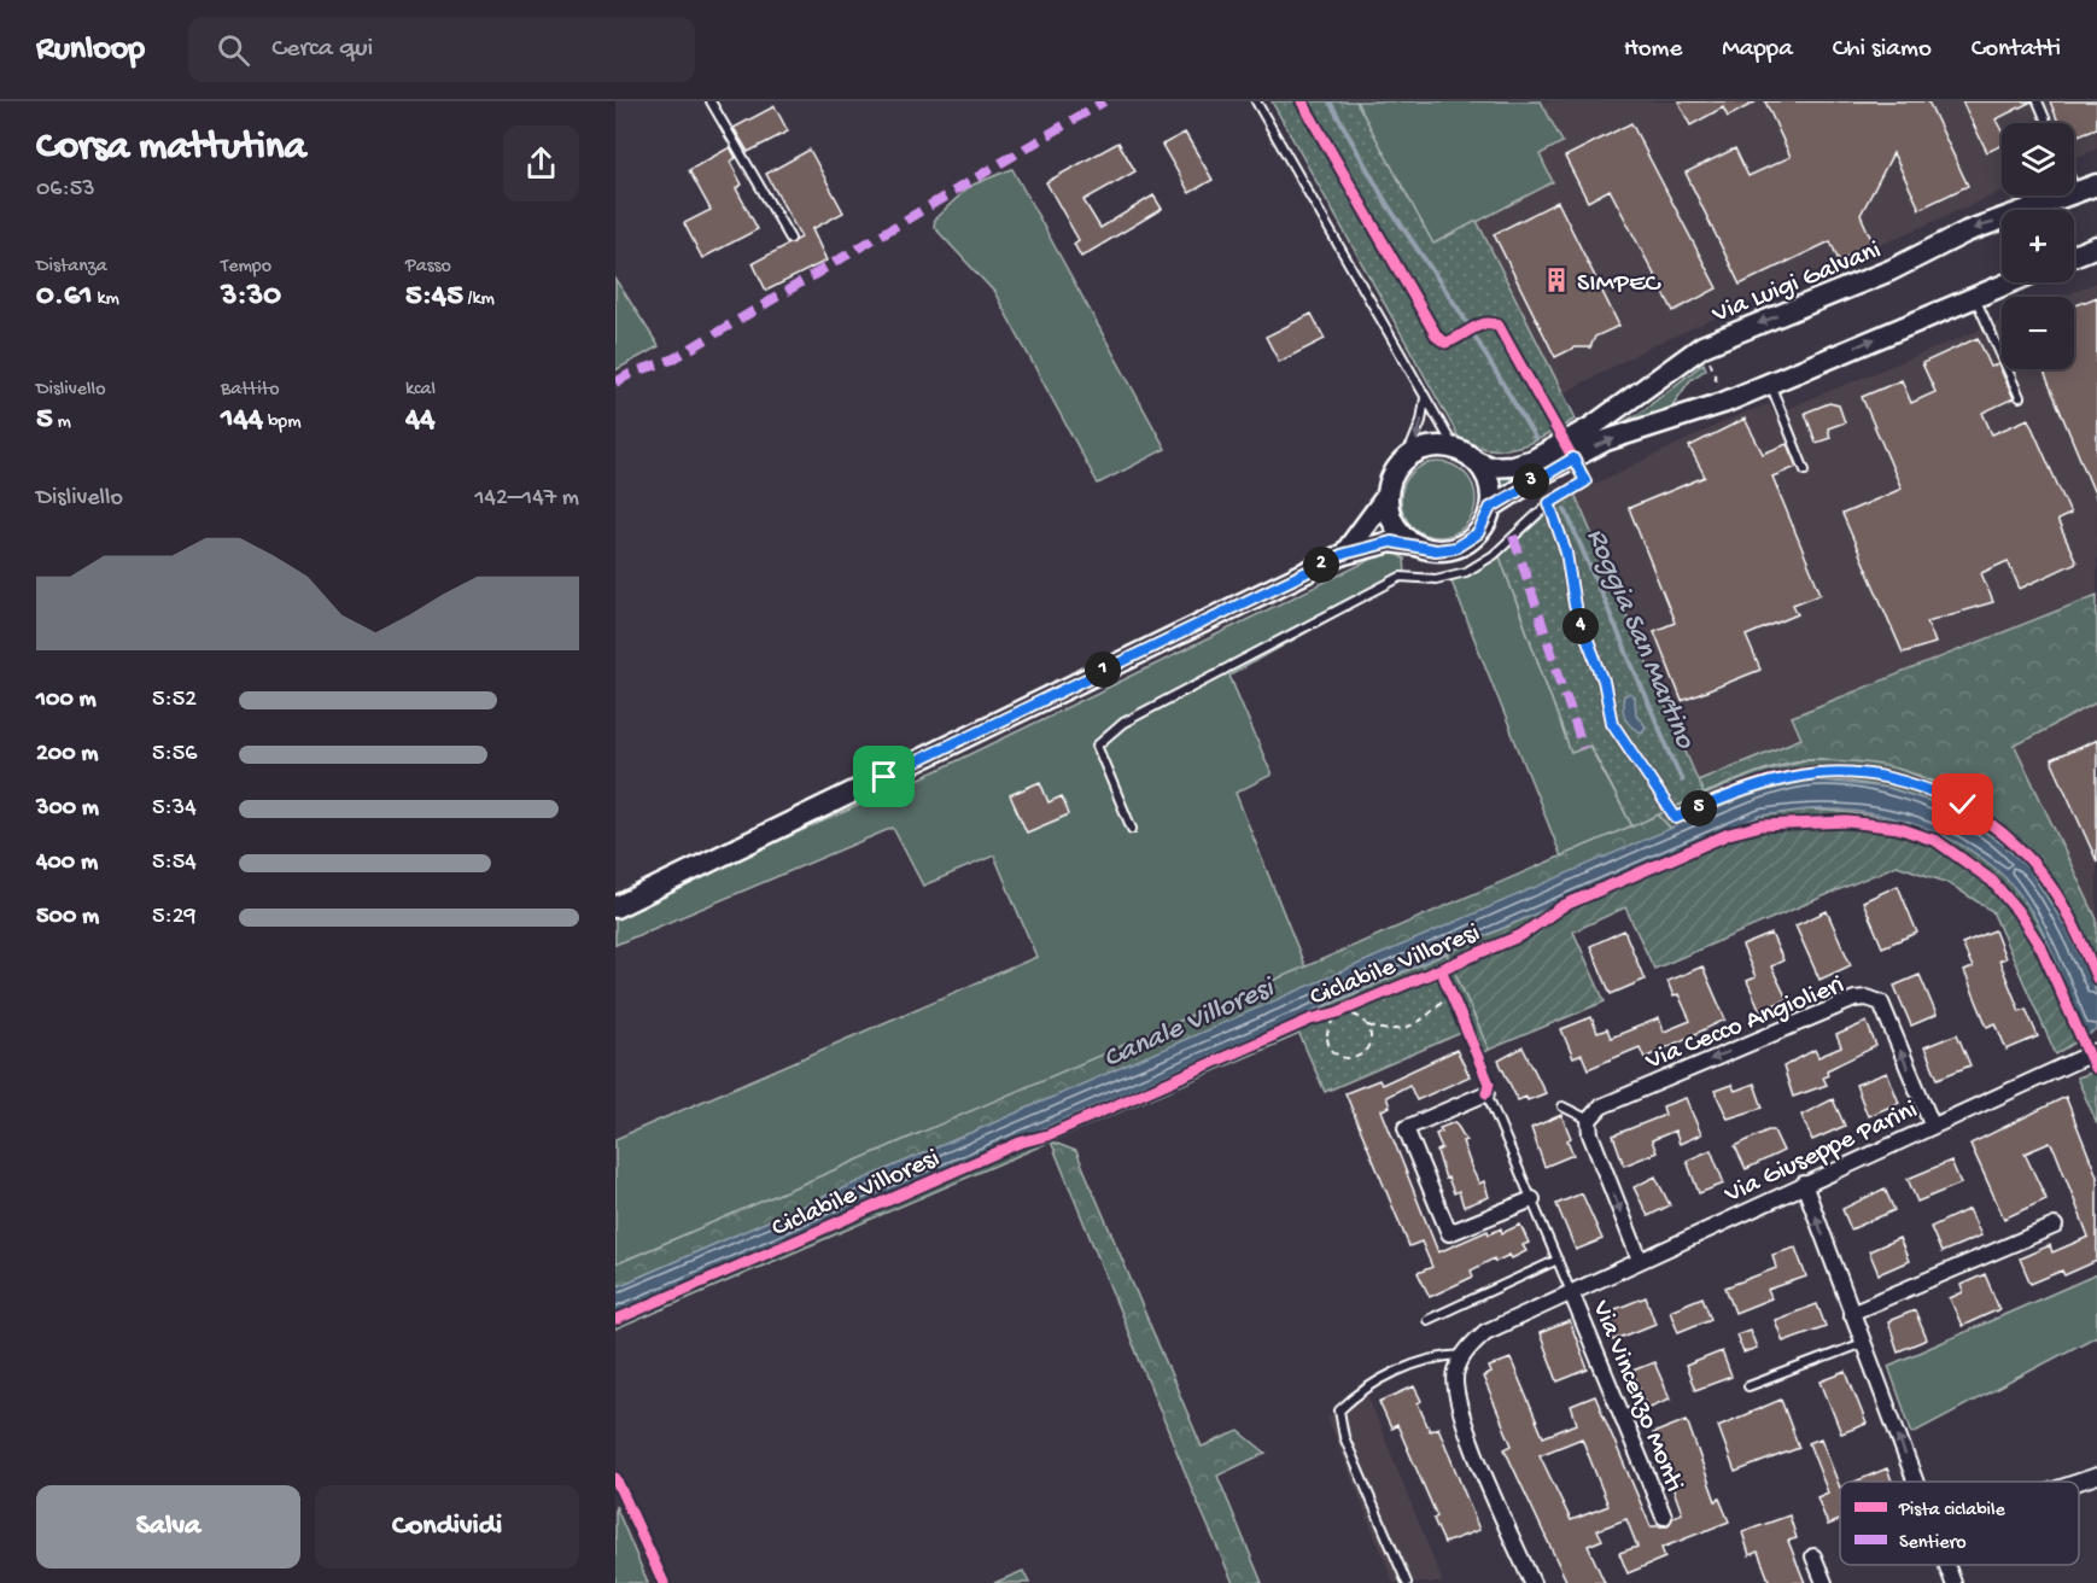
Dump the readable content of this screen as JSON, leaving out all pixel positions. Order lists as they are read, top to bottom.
{
  "streets": {
    "main road": ["Via Luigi Galvani"],
    "street": ["Via Cecco Angiolieri", "Via Giuseppe Parini", "Via Vincenzo Monti"],
    "cycle path": ["Ciclabile Villoresi"]
  },
  "crossings": [
    ["Via Cecco Angiolieri", "Via Giuseppe Parini"],
    ["Via Giuseppe Parini", "Via Vincenzo Monti"]
  ],
  "water": ["Roggia San Martino", "Canale Villoresi"],
  "places": {
    "building": ["SIMPEC"]
  },
  "legend": ["Pista ciclabile", "Sentiero"],
  "page": {
    "header": "Runloop",
    "search": "Cerca qui",
    "nav": [
      "Home",
      "Mappa",
      "Chi siamo",
      "Contatti"
    ],
    "heading": ["Corsa mattutina", "06:53"],
    "map_buttons": ["+", "−"],
    "stats": [
      ["Distanza", "0.61 km"],
      ["Tempo", "3:30"],
      ["Passo", "5:45 /km"],
      ["Dislivello", "5 m"],
      ["Battito", "144 bpm"],
      ["kcal", "44"]
    ],
    "pins": [
      "3",
      "2",
      "4",
      "1",
      "5"
    ],
    "chart": ["Dislivello", "142–147 m"],
    "list": [
      {
        "name": "100 m",
        "note": "5:52"
      },
      {
        "name": "200 m",
        "note": "5:56"
      },
      {
        "name": "300 m",
        "note": "5:34"
      },
      {
        "name": "400 m",
        "note": "5:54"
      },
      {
        "name": "500 m",
        "note": "5:29"
      }
    ],
    "buttons": ["Salva", "Condividi"]
  }
}
